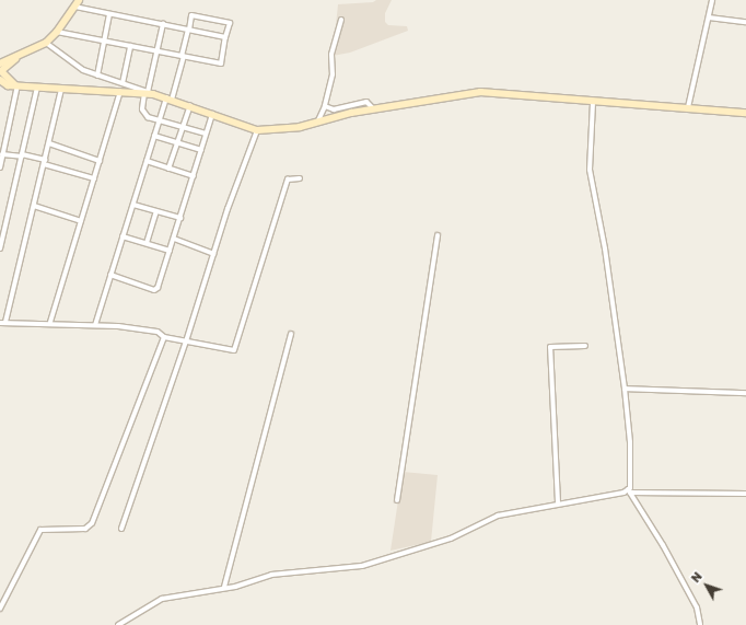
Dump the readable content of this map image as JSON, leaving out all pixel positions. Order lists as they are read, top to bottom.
{
  "north": "top left"
}
